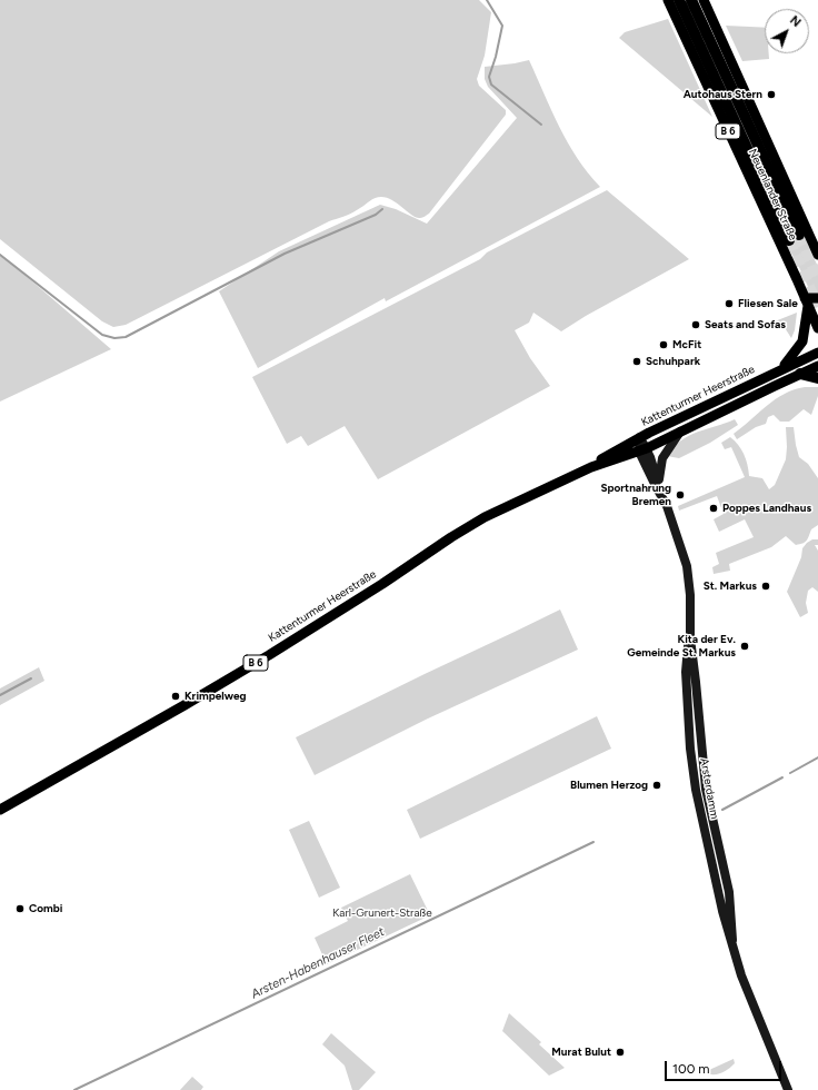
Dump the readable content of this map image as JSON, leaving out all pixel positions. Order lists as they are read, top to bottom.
{
  "streets": {
    "highway": ["Neuenlander Straße"],
    "main road": ["B 6", "Kattenturmer Heerstraße"],
    "street": ["Arsterdamm"]
  },
  "crossings": [
    ["B 6", "Neuenlander Straße"],
    ["B 6", "Kattenturmer Heerstraße"],
    ["Kattenturmer Heerstraße", "Arsterdamm"]
  ],
  "water": ["Arsten-Habenhauser Fleet"],
  "parks": ["Karl-Grunert-Straße"],
  "places": [
    "Autohaus Stern",
    "Fliesen Sale",
    "Seats and Sofas",
    "McFit",
    "Schuhpark",
    "Sportnahrung Bremen",
    "Poppes Landhaus",
    "St. Markus",
    "Kita der Ev. Gemeinde St. Markus",
    "Krimpelweg",
    "Blumen Herzog",
    "Combi",
    "Murat Bulut"
  ],
  "scale_bar": "100 m",
  "north": "top right"
}
